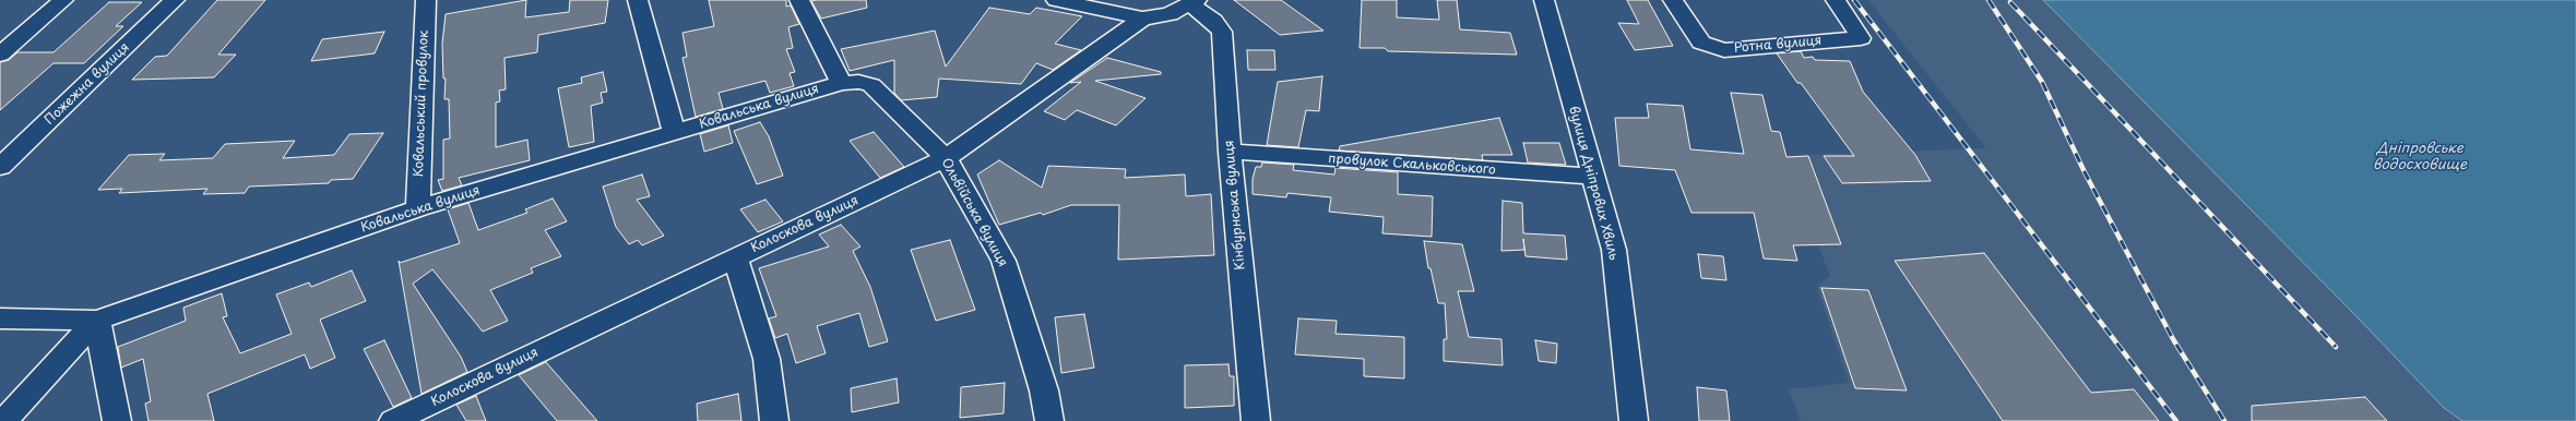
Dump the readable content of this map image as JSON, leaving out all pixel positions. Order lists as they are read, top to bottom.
{
  "streets": {
    "street": [
      "Ротна вулиця",
      "Пожежна вулиця",
      "Ковальський провулок",
      "Ковальська вулиця",
      "провулок Скальковського",
      "вулиця Дніпрових Хвиль",
      "Кінбурнська вулиця",
      "Ольвійська вулиця",
      "Колоскова вулиця"
    ]
  },
  "crossings": [
    ["Ковальський провулок", "Ковальська вулиця"],
    ["Ковальська вулиця", "Ольвійська вулиця"],
    ["провулок Скальковського", "вулиця Дніпрових Хвиль"],
    ["провулок Скальковського", "Кінбурнська вулиця"],
    ["Кінбурнська вулиця", "Колоскова вулиця"],
    ["Ольвійська вулиця", "Колоскова вулиця"]
  ],
  "water": ["Дніпровське водосховище"]
}
